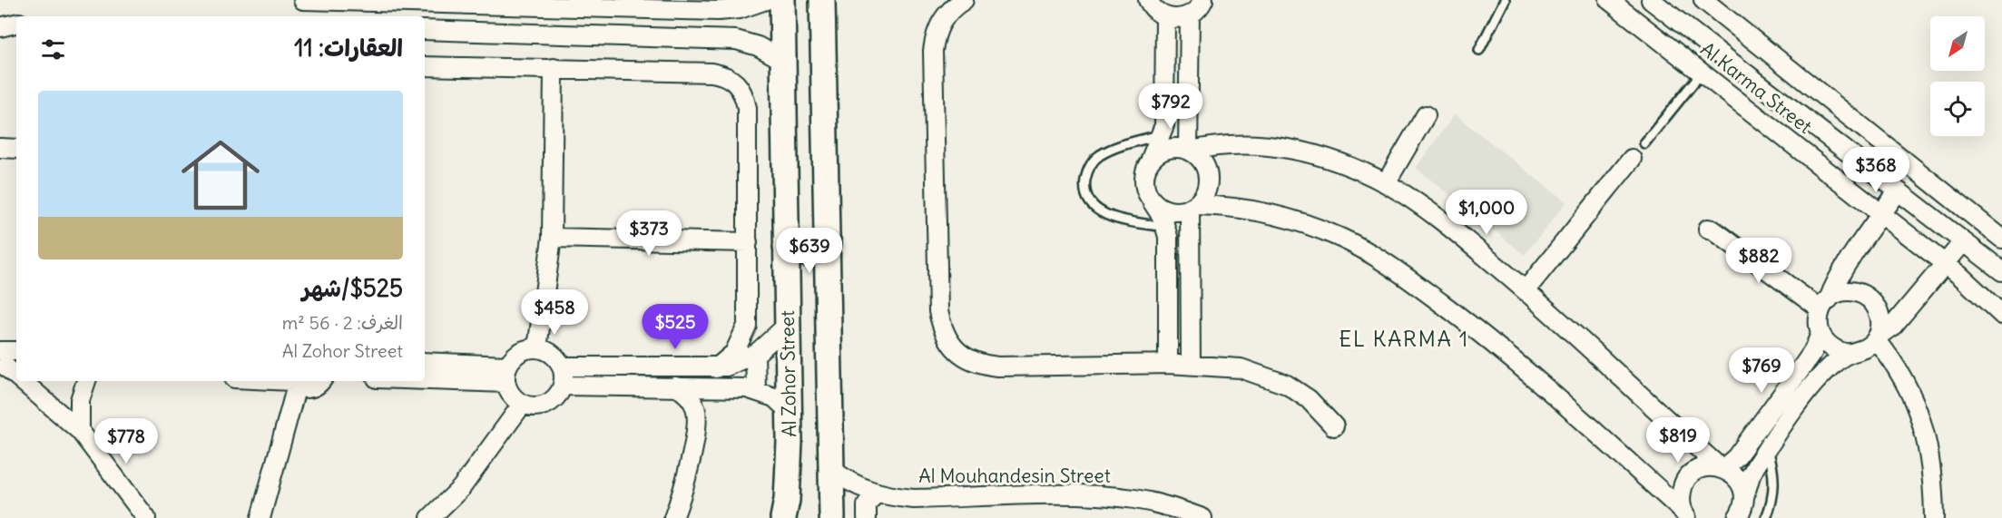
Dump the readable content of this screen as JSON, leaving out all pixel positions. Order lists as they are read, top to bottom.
{
  "streets": {
    "main road": ["Al Zohor Street"],
    "street": ["Al Karma Street", "Al Mouhandesin Street"]
  },
  "districts": ["EL KARMA 1"],
  "north": "bottom left",
  "page": {
    "heading": "العقارات: 11",
    "list": [
      {
        "name": "$525/شهر",
        "note": "الغرف: 2 · 56 m² · Al Zohor Street"
      }
    ],
    "price": [
      "$792",
      "$368",
      "$1,000",
      "$373",
      "$639",
      "$882",
      "$458",
      "$525",
      "$769",
      "$819",
      "$778"
    ]
  }
}
